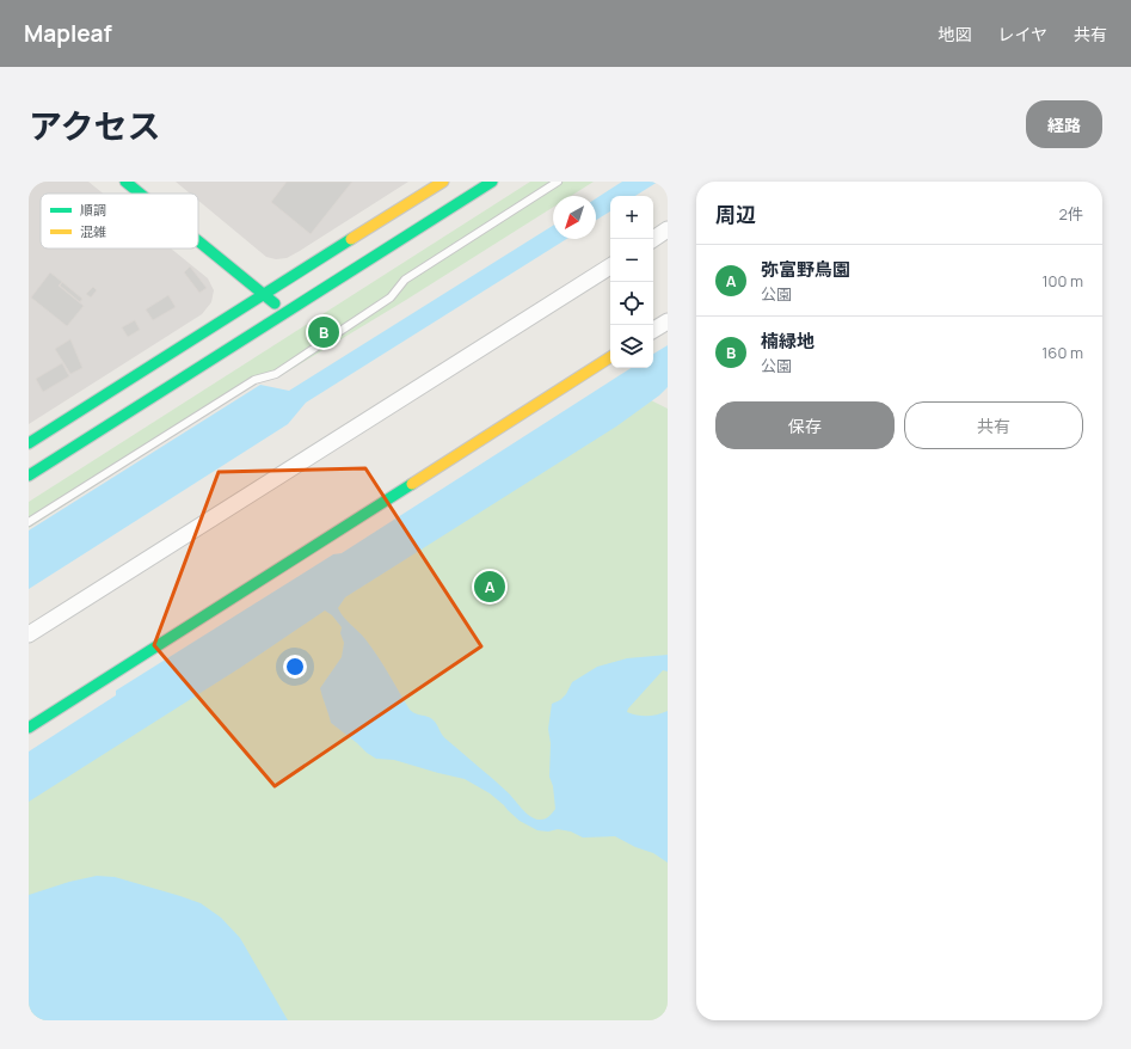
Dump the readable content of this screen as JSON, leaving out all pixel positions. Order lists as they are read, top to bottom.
{
  "legend": ["順調", "混雑"],
  "north": "bottom left",
  "page": {
    "header": "Mapleaf",
    "nav": ["地図", "レイヤ", "共有"],
    "title": "アクセス",
    "buttons": [
      "経路",
      ["保存", "共有"]
    ],
    "heading": ["周辺", "2件"],
    "map_buttons": ["+", "−"],
    "list": [
      {
        "mark": "A",
        "name": "弥富野鳥園",
        "note": "公園",
        "value": "100 m"
      },
      {
        "mark": "B",
        "name": "楠緑地",
        "note": "公園",
        "value": "160 m"
      }
    ],
    "pins": ["B", "A"]
  }
}
